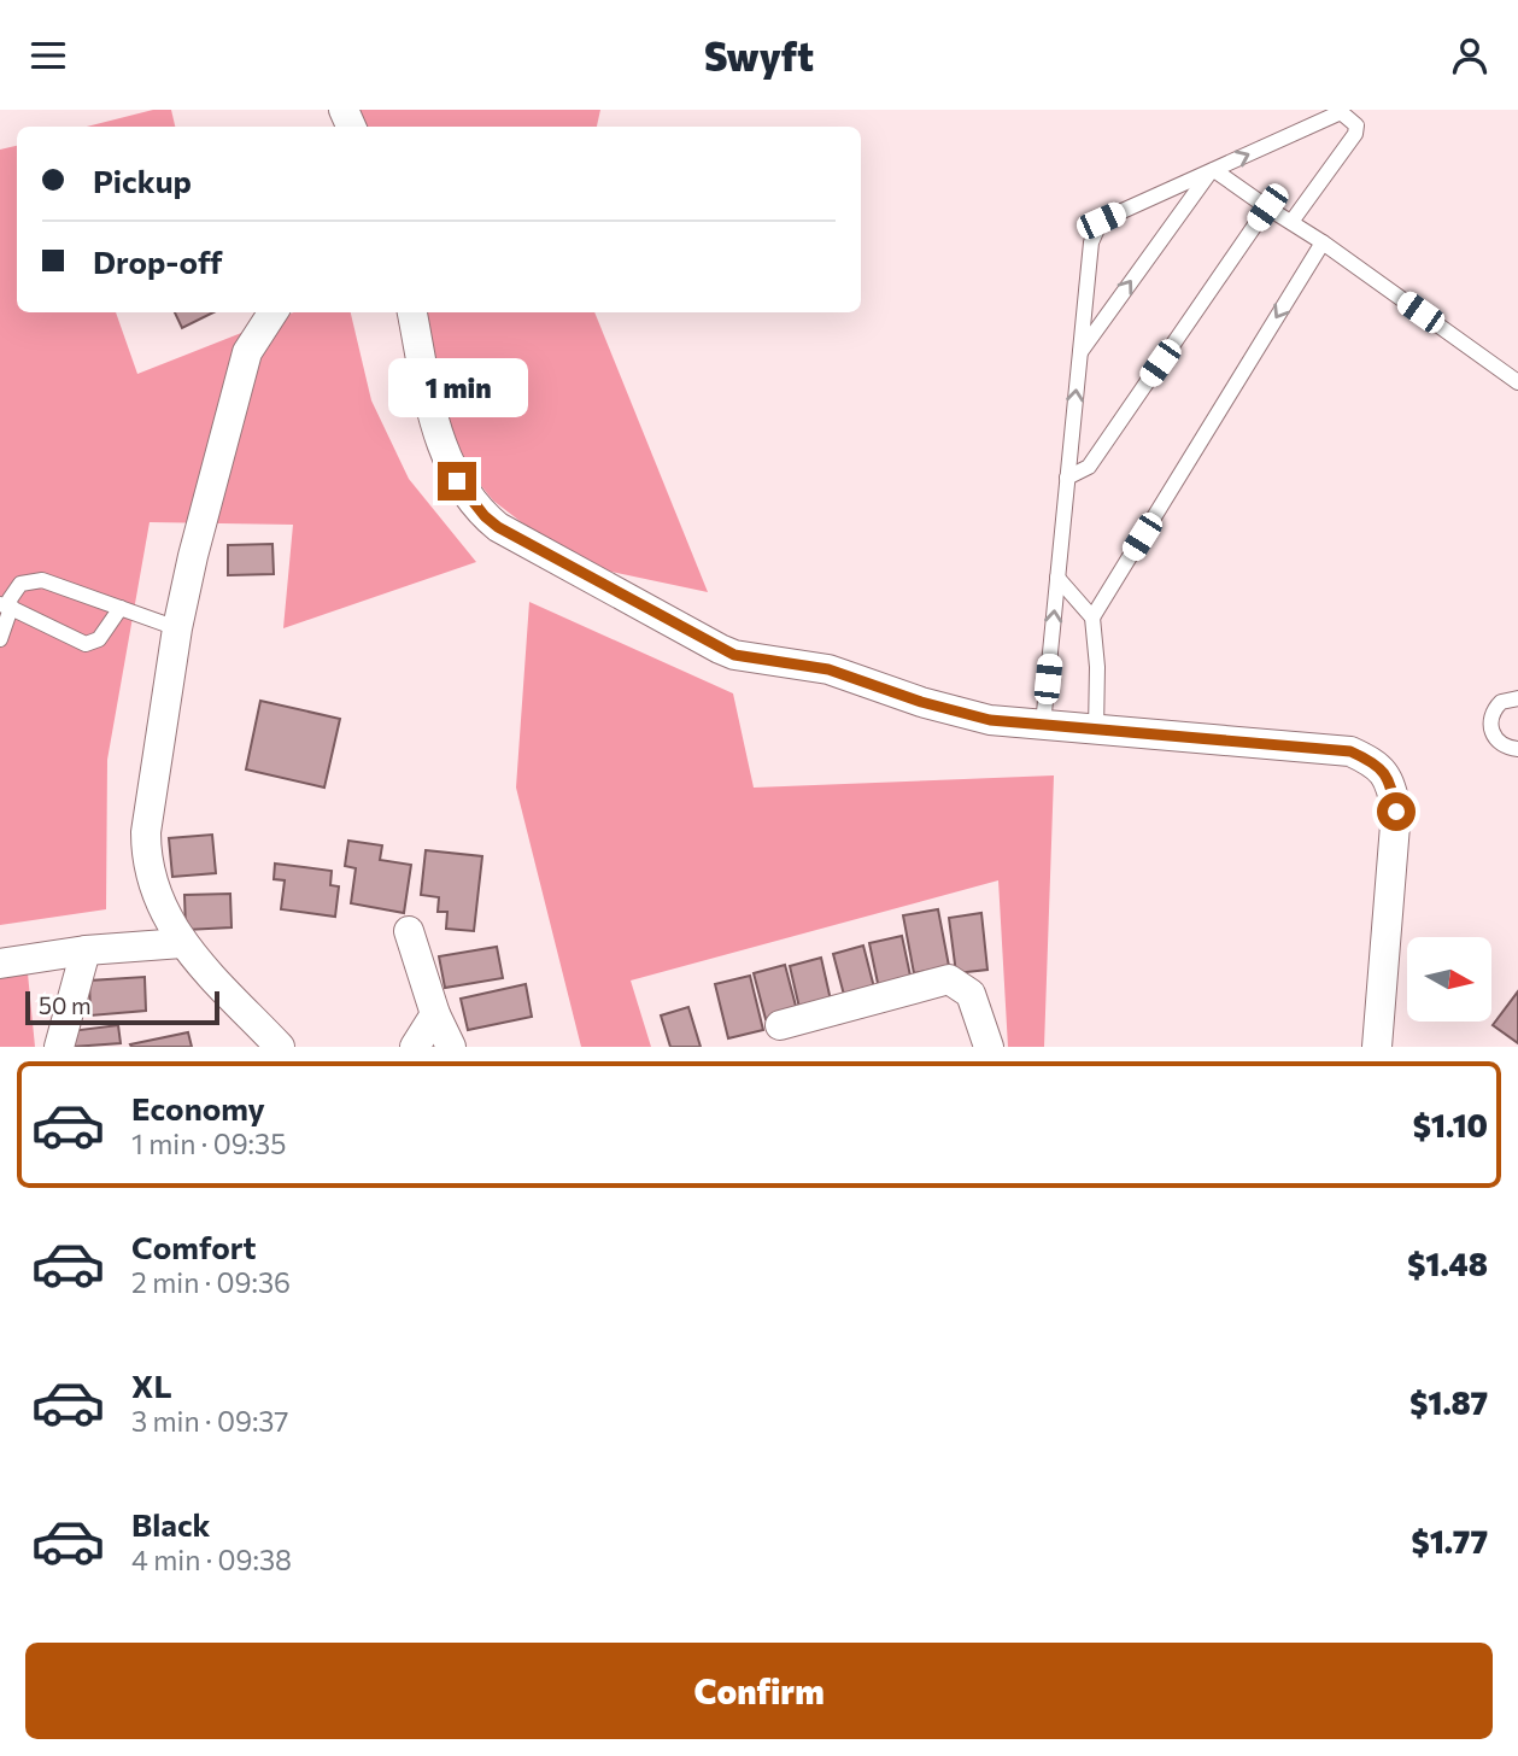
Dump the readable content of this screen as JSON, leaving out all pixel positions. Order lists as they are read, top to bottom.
{
  "scale_bar": "50 m",
  "north": "right",
  "page": {
    "header": "Swyft",
    "banner": ["Pickup", "Drop-off"],
    "bubble": "1 min",
    "scale": "50 m",
    "list": [
      {
        "name": "Economy",
        "note": "1 min · 09:35",
        "value": "$1.10"
      },
      {
        "name": "Comfort",
        "note": "2 min · 09:36",
        "value": "$1.48"
      },
      {
        "name": "XL",
        "note": "3 min · 09:37",
        "value": "$1.87"
      },
      {
        "name": "Black",
        "note": "4 min · 09:38",
        "value": "$1.77"
      }
    ],
    "buttons": "Confirm"
  }
}
